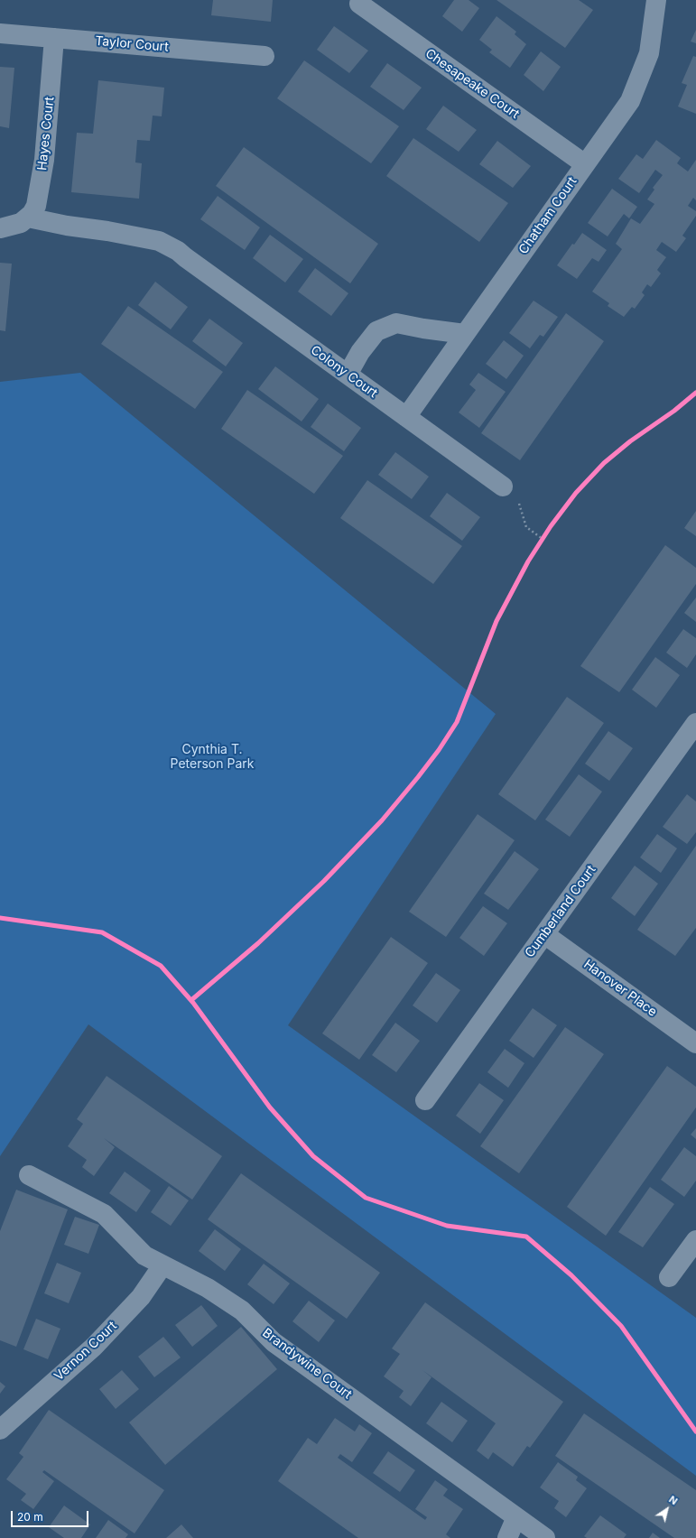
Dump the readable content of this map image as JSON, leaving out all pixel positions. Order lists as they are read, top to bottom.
{
  "streets": {
    "street": [
      "Taylor Court",
      "Chesapeake Court",
      "Hayes Court",
      "Chatham Court",
      "Colony Court",
      "Cumberland Court",
      "Hanover Place",
      "Vernon Court",
      "Brandywine Court"
    ]
  },
  "crossings": [
    ["Taylor Court", "Hayes Court"],
    ["Chesapeake Court", "Chatham Court"],
    ["Hayes Court", "Colony Court"],
    ["Chatham Court", "Colony Court"],
    ["Cumberland Court", "Hanover Place"],
    ["Vernon Court", "Brandywine Court"]
  ],
  "parks": ["Cynthia T. Peterson Park"],
  "scale_bar": "20 m",
  "north": "top right"
}
